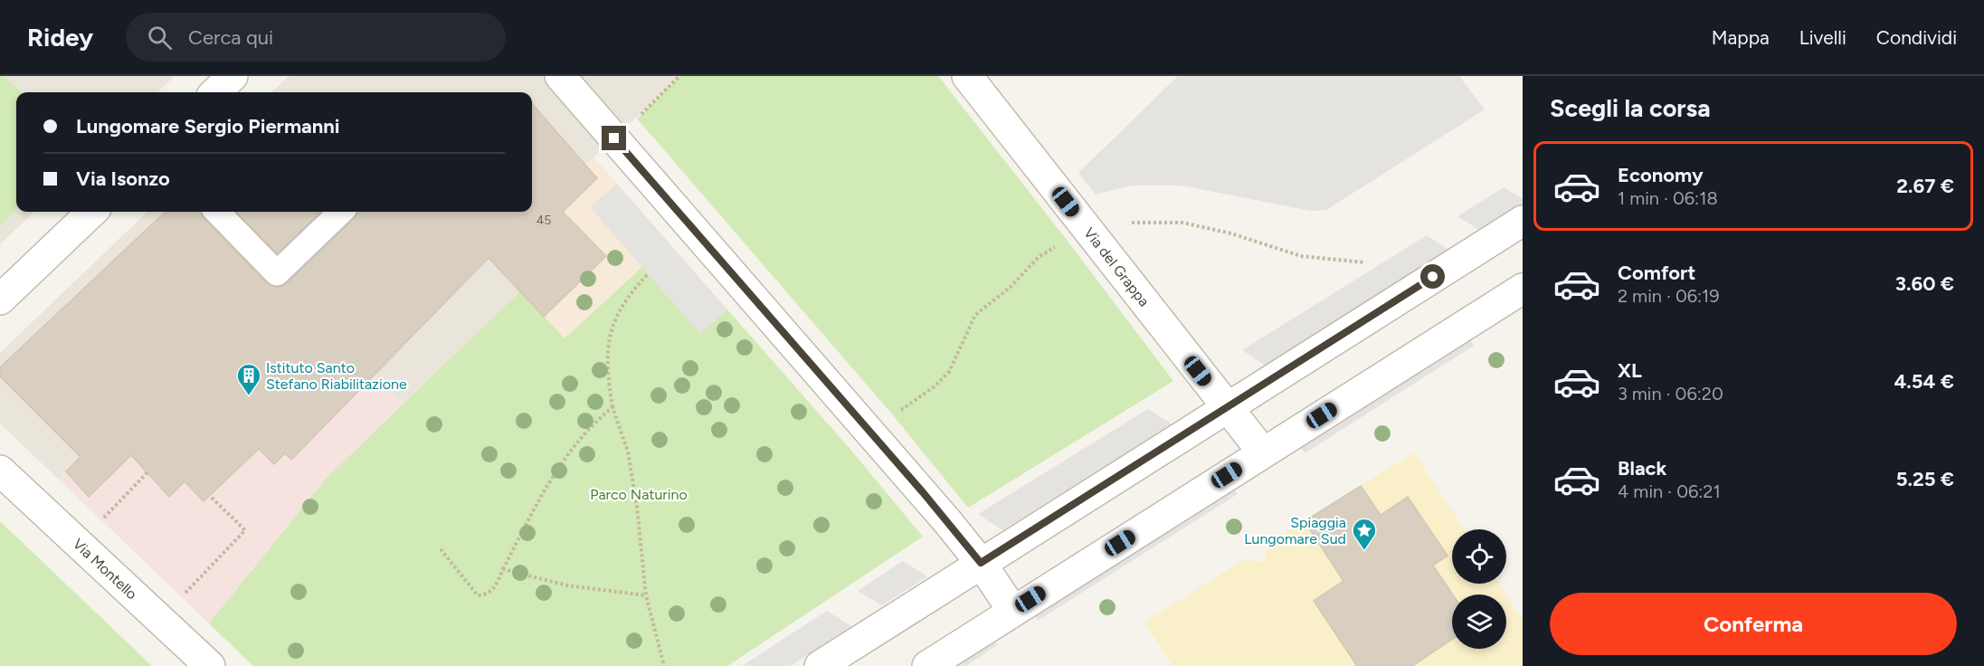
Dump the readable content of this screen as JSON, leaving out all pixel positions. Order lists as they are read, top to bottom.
{
  "streets": {
    "street": ["Via del Grappa", "Via Montello"]
  },
  "parks": ["Parco Naturino"],
  "places": {
    "building": ["Istituto Santo Stefano Riabilitazione"],
    "place": ["Spiaggia Lungomare Sud"]
  },
  "house_numbers": ["45"],
  "page": {
    "header": "Ridey",
    "search": "Cerca qui",
    "nav": ["Mappa", "Livelli", "Condividi"],
    "heading": "Scegli la corsa",
    "banner": ["Lungomare Sergio Piermanni", "Via Isonzo"],
    "list": [
      {
        "name": "Economy",
        "note": "1 min · 06:18",
        "value": "2.67 €"
      },
      {
        "name": "Comfort",
        "note": "2 min · 06:19",
        "value": "3.60 €"
      },
      {
        "name": "XL",
        "note": "3 min · 06:20",
        "value": "4.54 €"
      },
      {
        "name": "Black",
        "note": "4 min · 06:21",
        "value": "5.25 €"
      }
    ],
    "buttons": "Conferma"
  }
}
